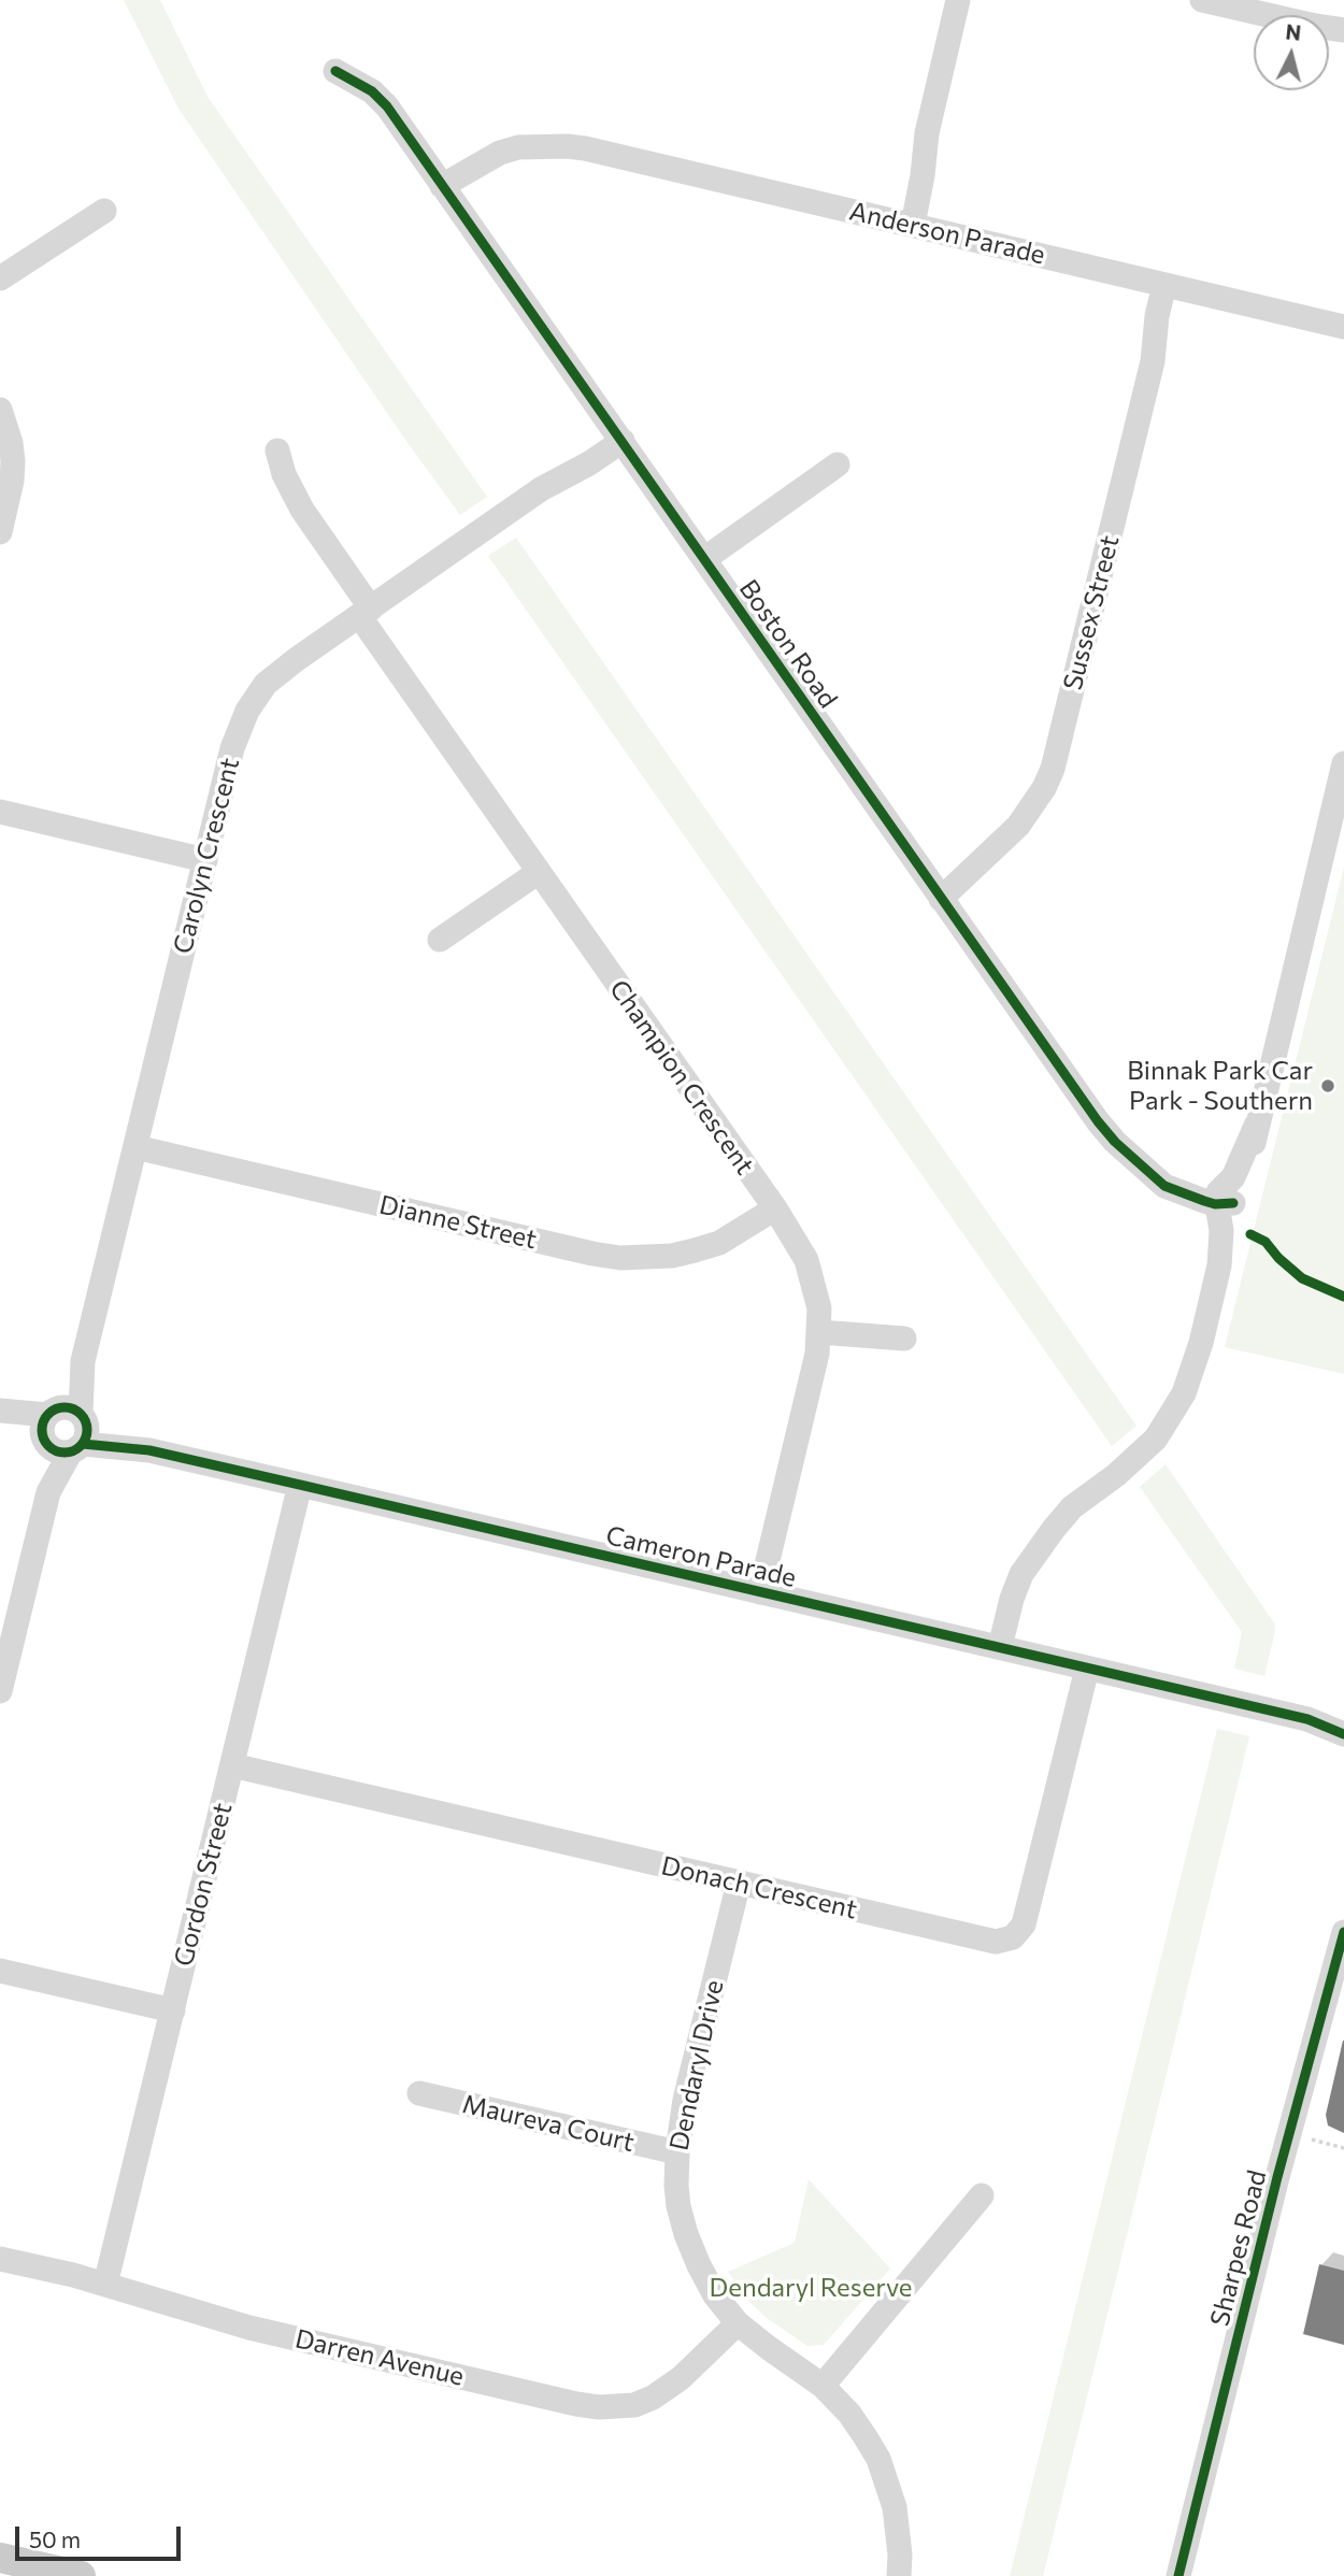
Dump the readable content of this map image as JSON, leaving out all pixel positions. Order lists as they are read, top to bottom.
{
  "streets": {
    "street": [
      "Anderson Parade",
      "Sussex Street",
      "Boston Road",
      "Carolyn Crescent",
      "Champion Crescent",
      "Dianne Street",
      "Cameron Parade",
      "Gordon Street",
      "Donach Crescent",
      "Dendaryl Drive",
      "Maureva Court",
      "Sharpes Road",
      "Darren Avenue"
    ]
  },
  "crossings": [
    ["Anderson Parade", "Sussex Street"],
    ["Anderson Parade", "Boston Road"],
    ["Sussex Street", "Boston Road"],
    ["Boston Road", "Carolyn Crescent"],
    ["Carolyn Crescent", "Champion Crescent"],
    ["Carolyn Crescent", "Dianne Street"],
    ["Carolyn Crescent", "Cameron Parade"],
    ["Champion Crescent", "Dianne Street"],
    ["Champion Crescent", "Cameron Parade"],
    ["Cameron Parade", "Gordon Street"],
    ["Cameron Parade", "Donach Crescent"],
    ["Gordon Street", "Donach Crescent"],
    ["Gordon Street", "Darren Avenue"],
    ["Donach Crescent", "Dendaryl Drive"],
    ["Dendaryl Drive", "Maureva Court"],
    ["Dendaryl Drive", "Darren Avenue"]
  ],
  "parks": ["Dendaryl Reserve"],
  "places": ["Binnak Park Car Park - Southern"],
  "scale_bar": "50 m",
  "north": "top"
}
